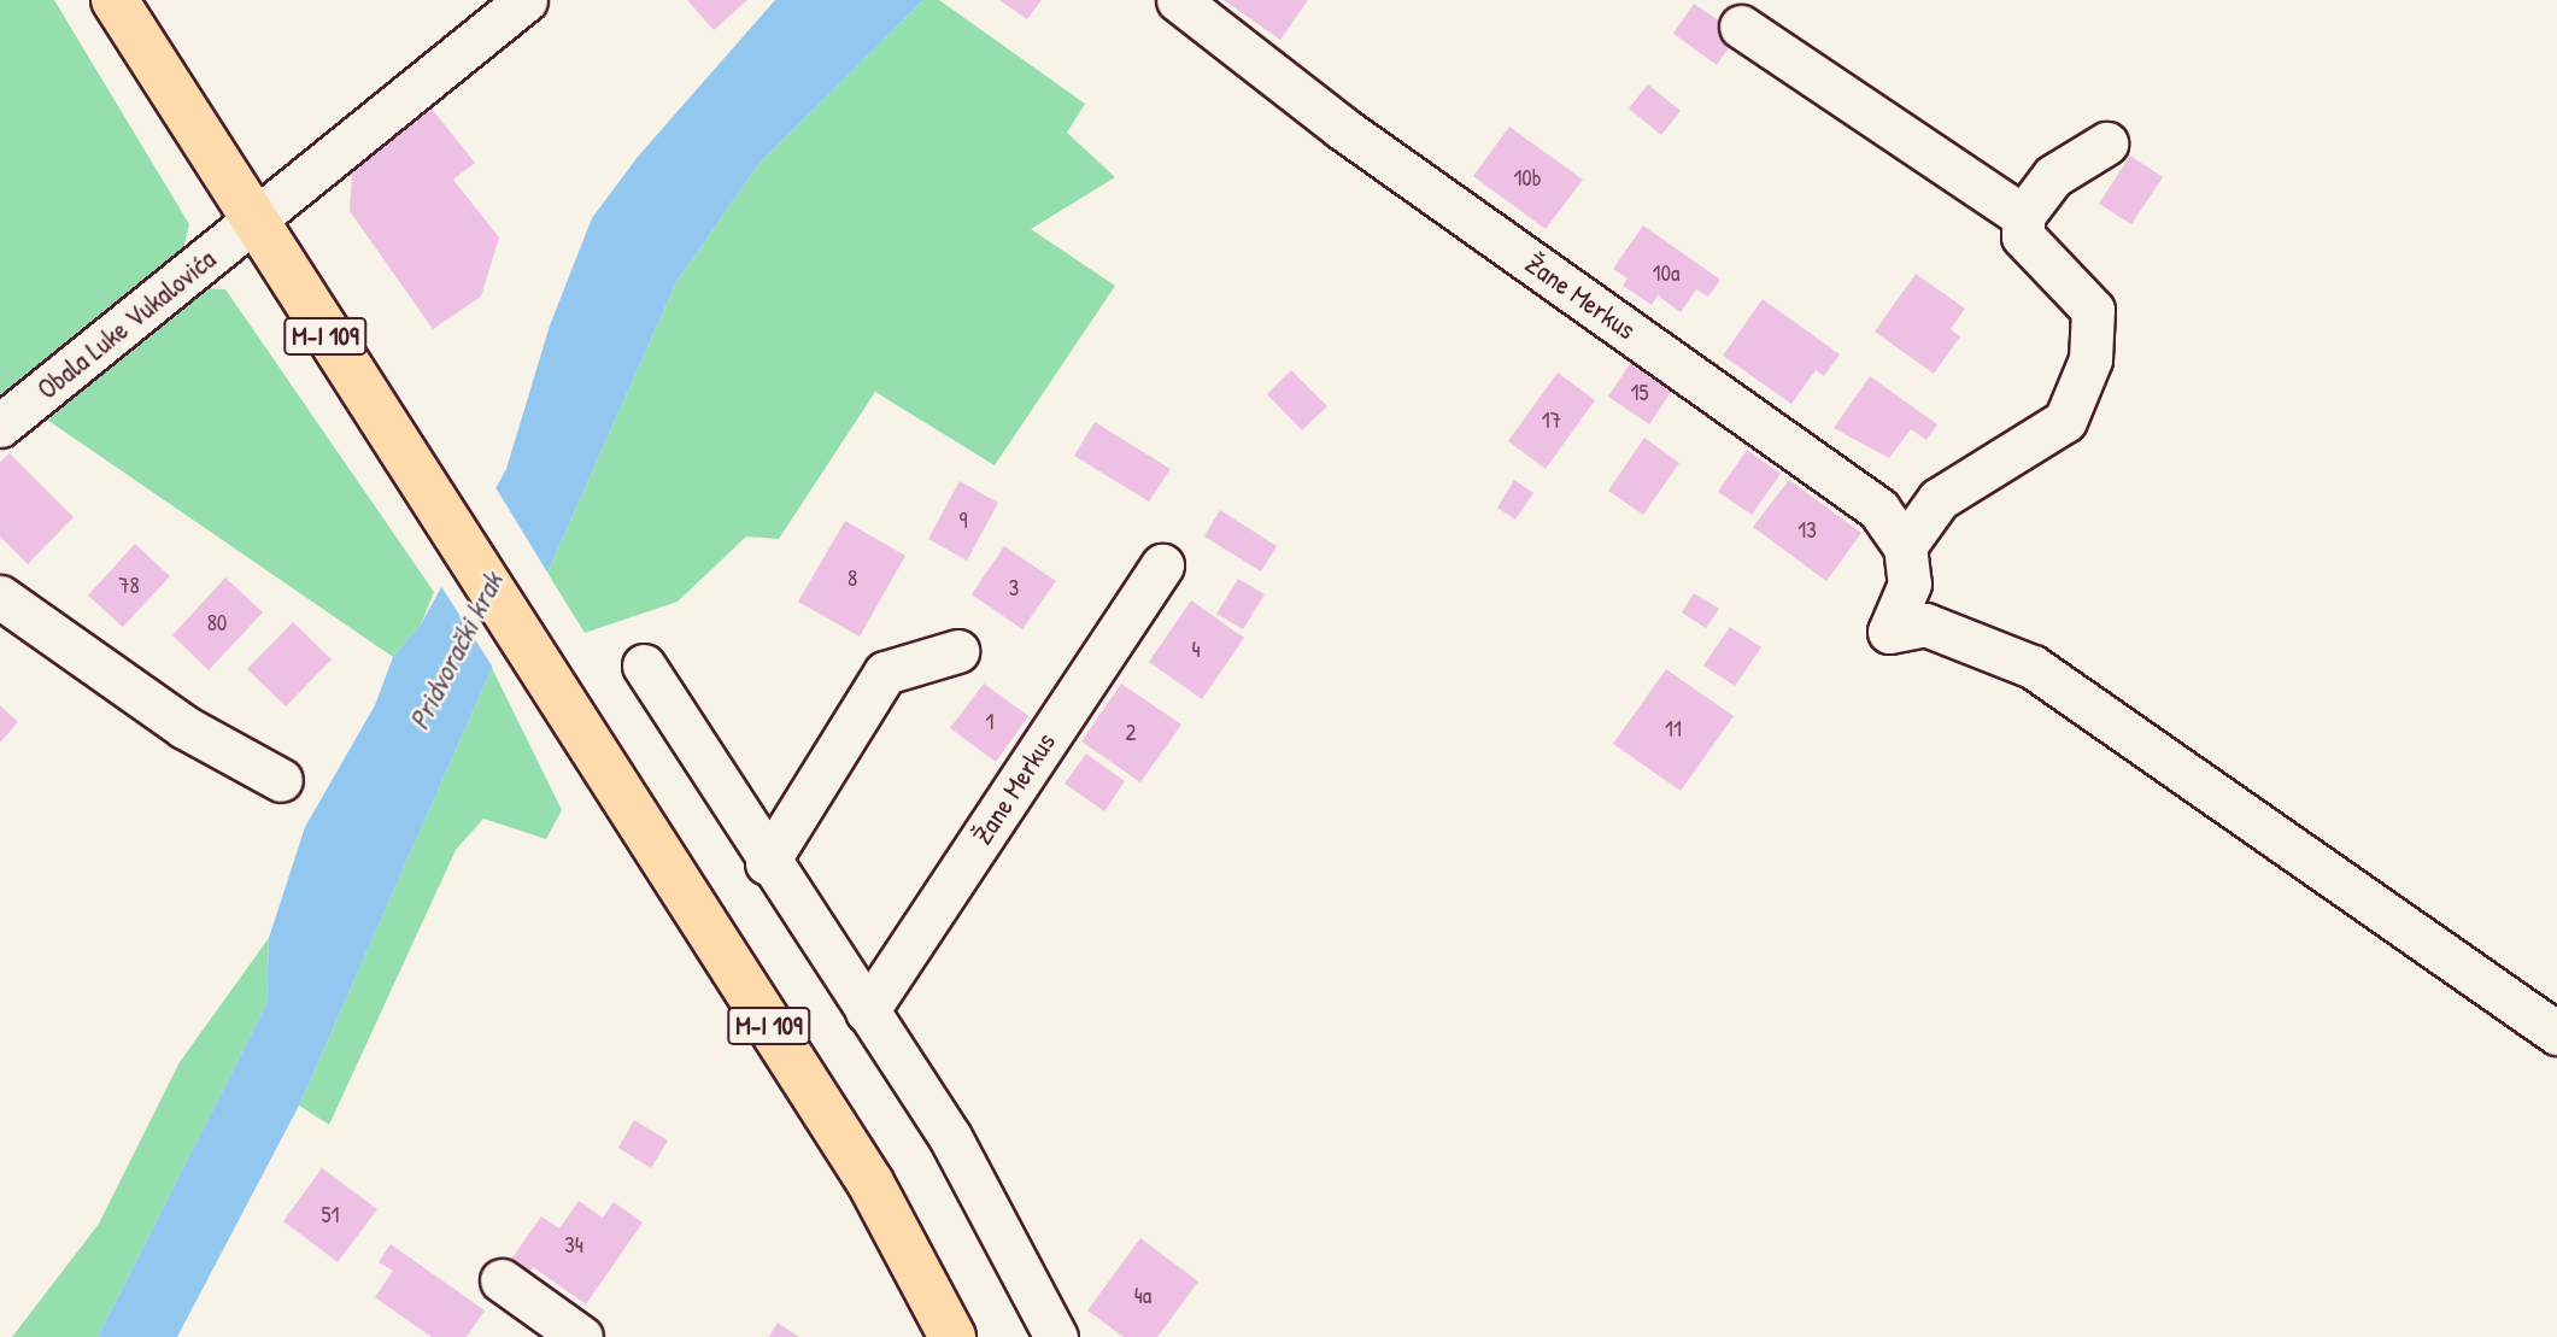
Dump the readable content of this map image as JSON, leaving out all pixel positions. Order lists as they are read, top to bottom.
{
  "streets": {
    "main road": ["M-I 109"],
    "street": ["Žane Merkus", "Obala Luke Vukalovića"]
  },
  "crossings": [
    ["Obala Luke Vukalovića", "M-I 109"]
  ],
  "water": ["Pridvorački krak"],
  "house_numbers": [
    "10b",
    "10a",
    "15",
    "17",
    "9",
    "13",
    "8",
    "78",
    "3",
    "80",
    "4",
    "1",
    "11",
    "2",
    "51",
    "34",
    "4a"
  ]
}
